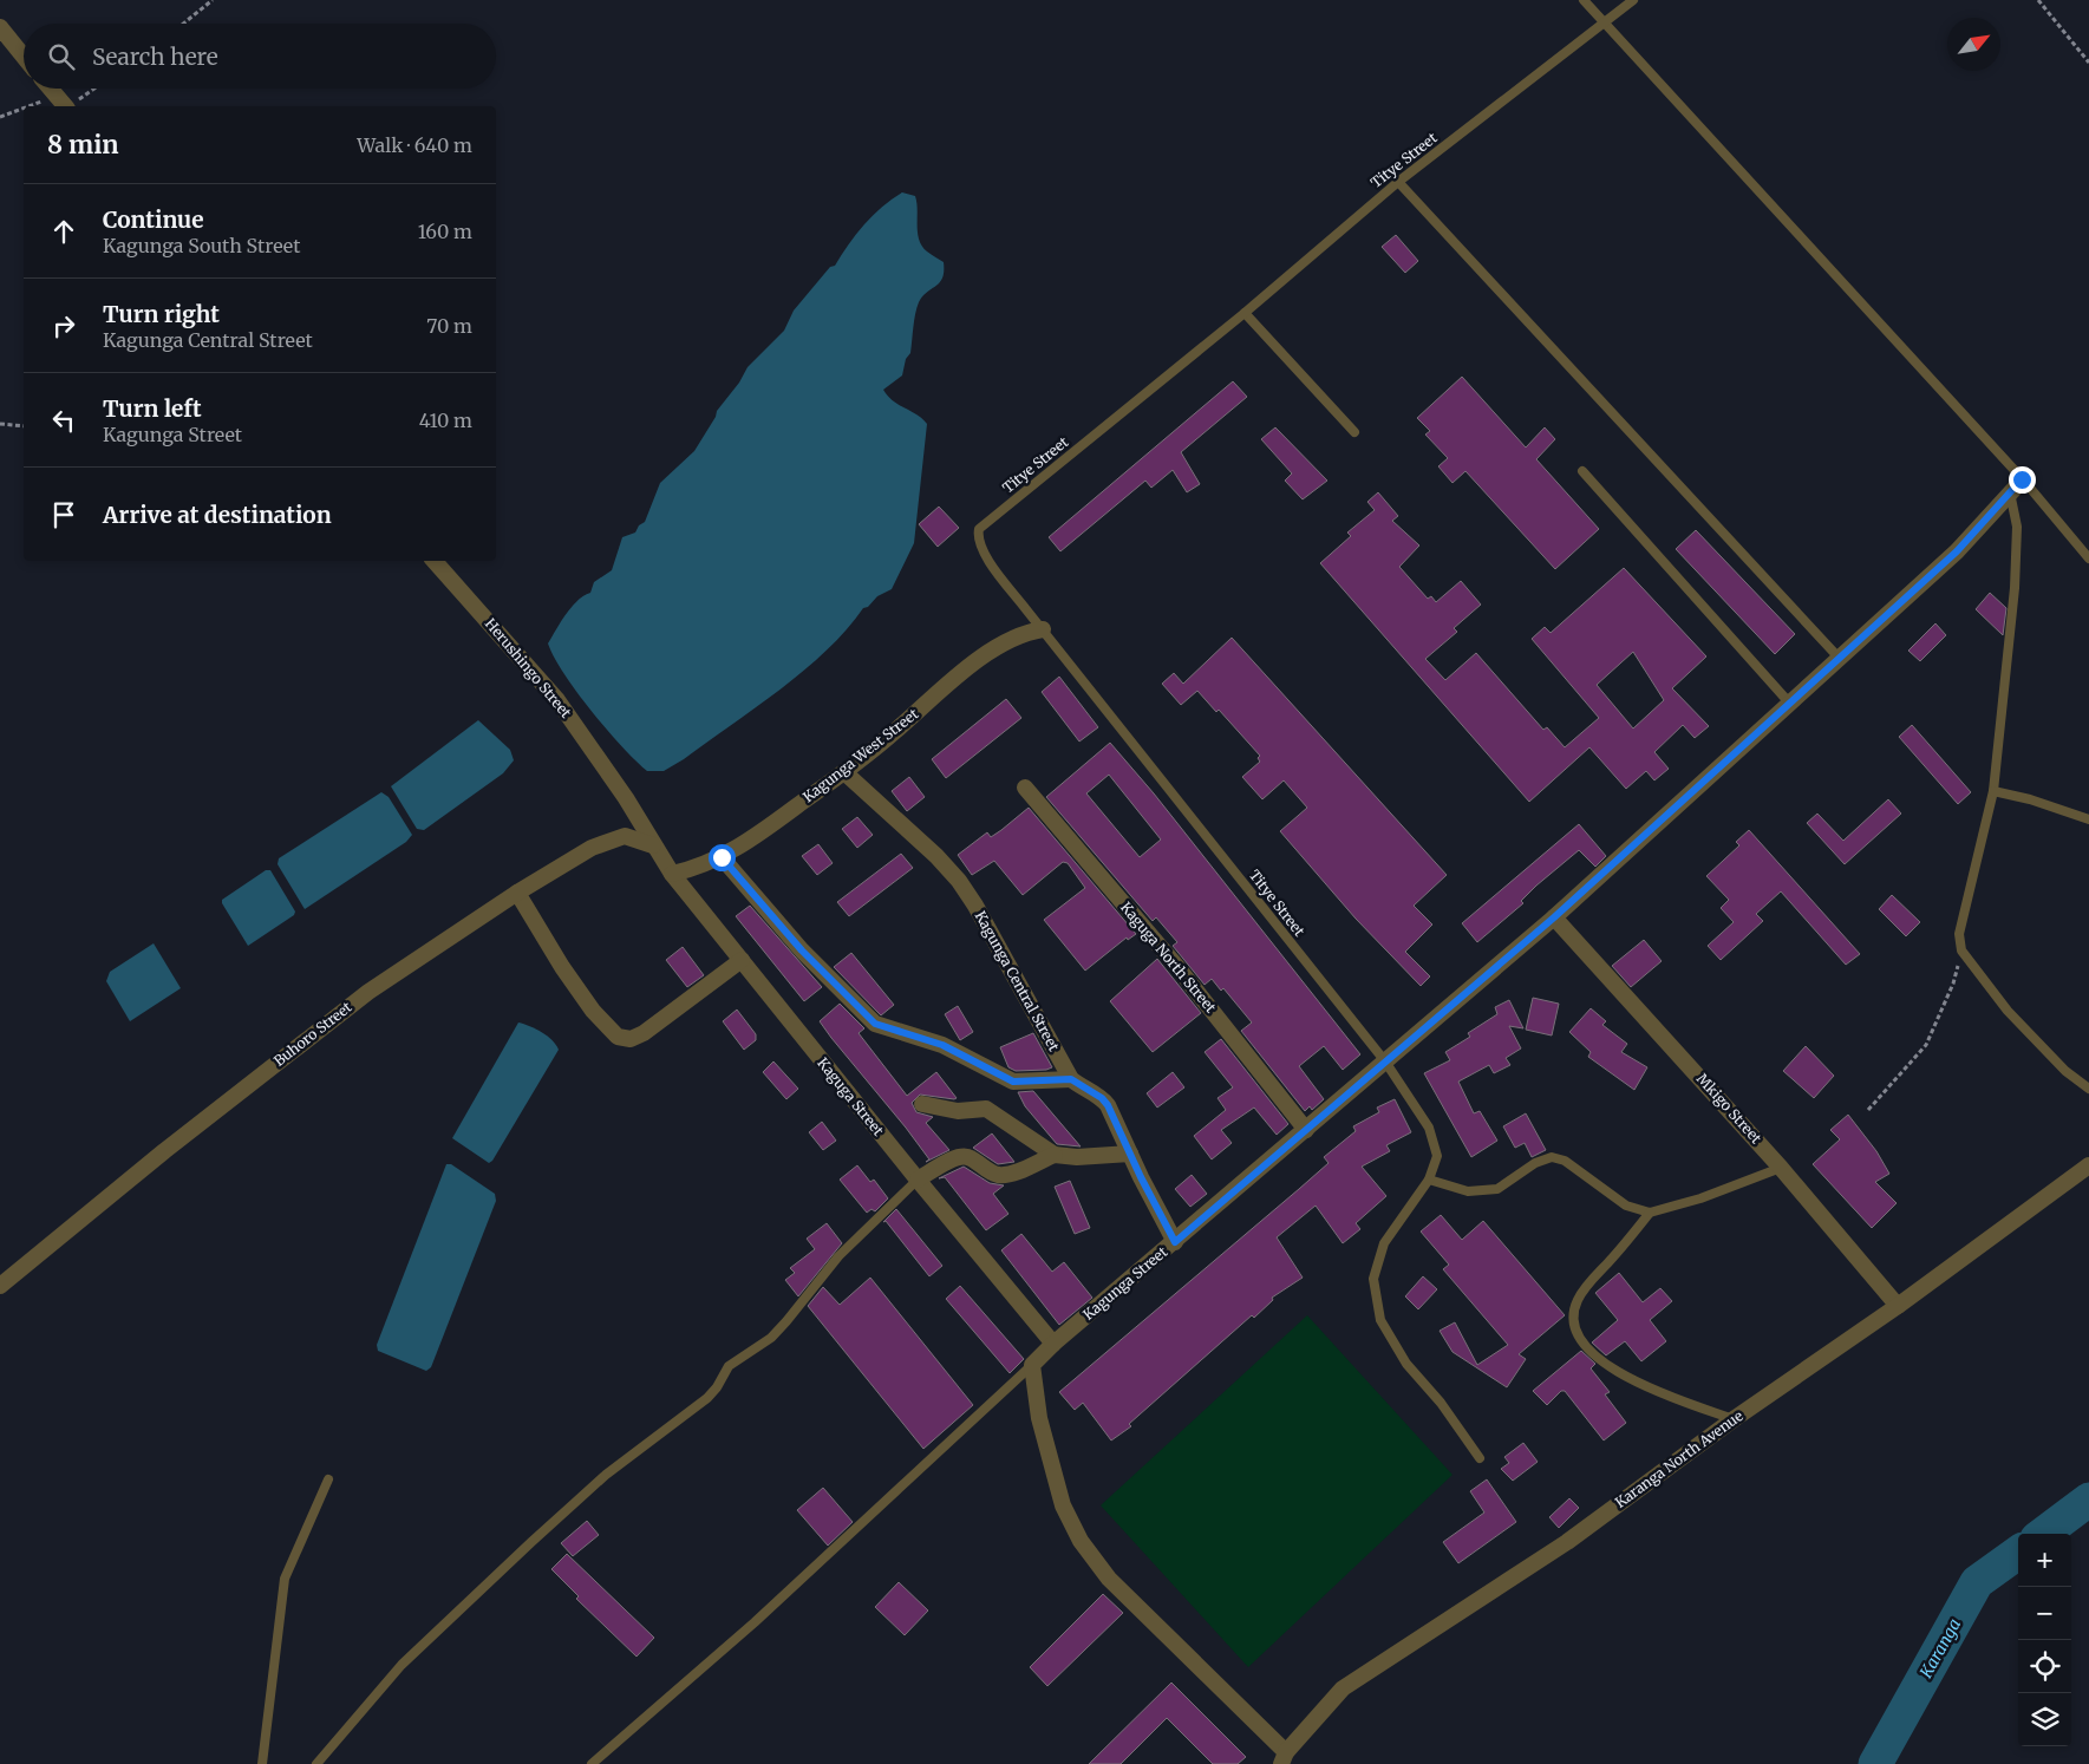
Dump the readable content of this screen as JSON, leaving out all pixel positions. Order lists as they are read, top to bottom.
{
  "streets": {
    "street": [
      "Herushingo Street",
      "Kagunga West Street",
      "Kaguga North Street",
      "Kagunga Central Street",
      "Buhoro Street",
      "Kaguga Street",
      "Mkigo Street",
      "Kagunga Street",
      "Karanga North Avenue"
    ],
    "lane": ["Titye Street"]
  },
  "crossings": [
    ["Titye Street", "Kagunga West Street"],
    ["Titye Street", "Kagunga Street"],
    ["Herushingo Street", "Buhoro Street"],
    ["Herushingo Street", "Kaguga Street"],
    ["Kagunga West Street", "Kagunga Central Street"],
    ["Kagunga West Street", "Kaguga Street"],
    ["Kaguga North Street", "Kagunga Street"],
    ["Kagunga Central Street", "Kagunga Street"],
    ["Buhoro Street", "Kaguga Street"],
    ["Kaguga Street", "Kagunga Street"],
    ["Mkigo Street", "Kagunga Street"],
    ["Mkigo Street", "Karanga North Avenue"]
  ],
  "water": ["Karanga"],
  "north": "top right",
  "page": {
    "search": "Search here",
    "heading": ["8 min", "Walk · 640 m"],
    "list": [
      ["Continue", "Kagunga South Street", "160 m"],
      ["Turn right", "Kagunga Central Street", "70 m"],
      ["Turn left", "Kagunga Street", "410 m"],
      "Arrive at destination"
    ],
    "map_buttons": ["+", "−"]
  }
}
